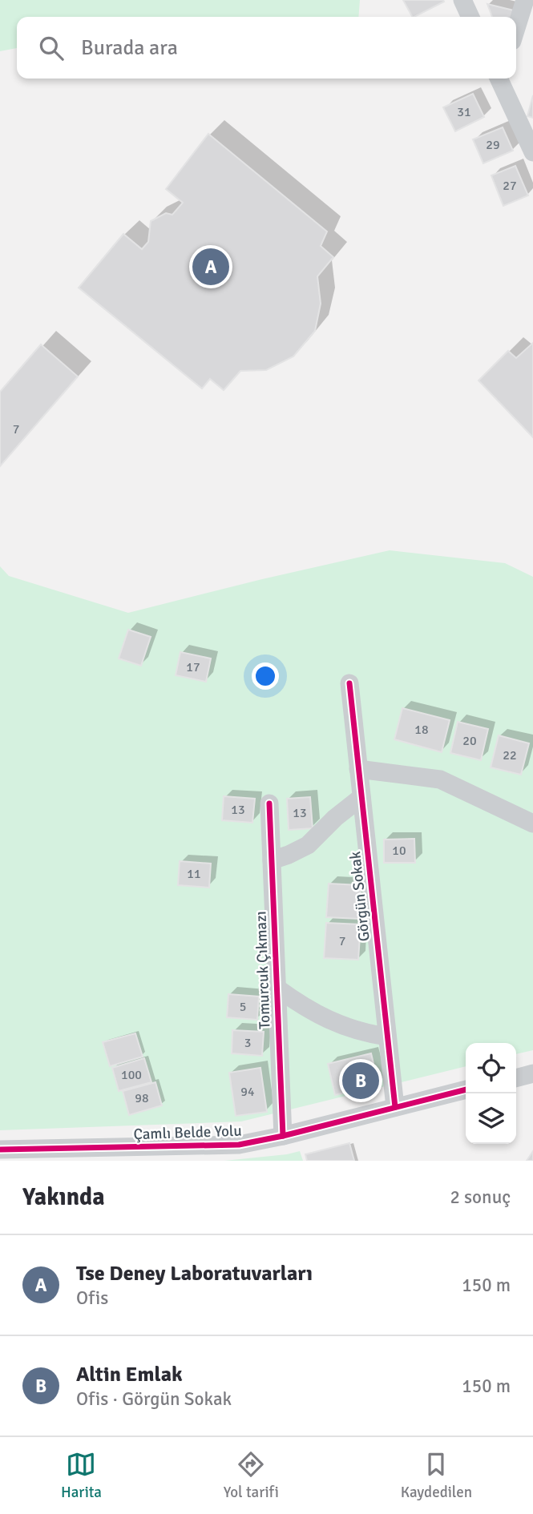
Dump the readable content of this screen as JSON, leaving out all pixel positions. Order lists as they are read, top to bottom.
{
  "streets": {
    "street": ["Görgün Sokak", "Tomurcuk Çıkmazı", "Çamlı Belde Yolu"]
  },
  "crossings": [
    ["Görgün Sokak", "Çamlı Belde Yolu"],
    ["Tomurcuk Çıkmazı", "Çamlı Belde Yolu"]
  ],
  "house_numbers": [
    "31",
    "29",
    "27",
    "7",
    "17",
    "18",
    "20",
    "22",
    "13",
    "13",
    "10",
    "11",
    "7",
    "5",
    "3",
    "100",
    "94",
    "98"
  ],
  "page": {
    "search": "Burada ara",
    "pins": ["A", "B"],
    "heading": ["Yakında", "2 sonuç"],
    "list": [
      {
        "mark": "A",
        "name": "Tse Deney Laboratuvarları",
        "note": "Ofis",
        "value": "150 m"
      },
      {
        "mark": "B",
        "name": "Altin Emlak",
        "note": "Ofis · Görgün Sokak",
        "value": "150 m"
      }
    ],
    "nav": ["Harita", "Yol tarifi", "Kaydedilen"]
  }
}
